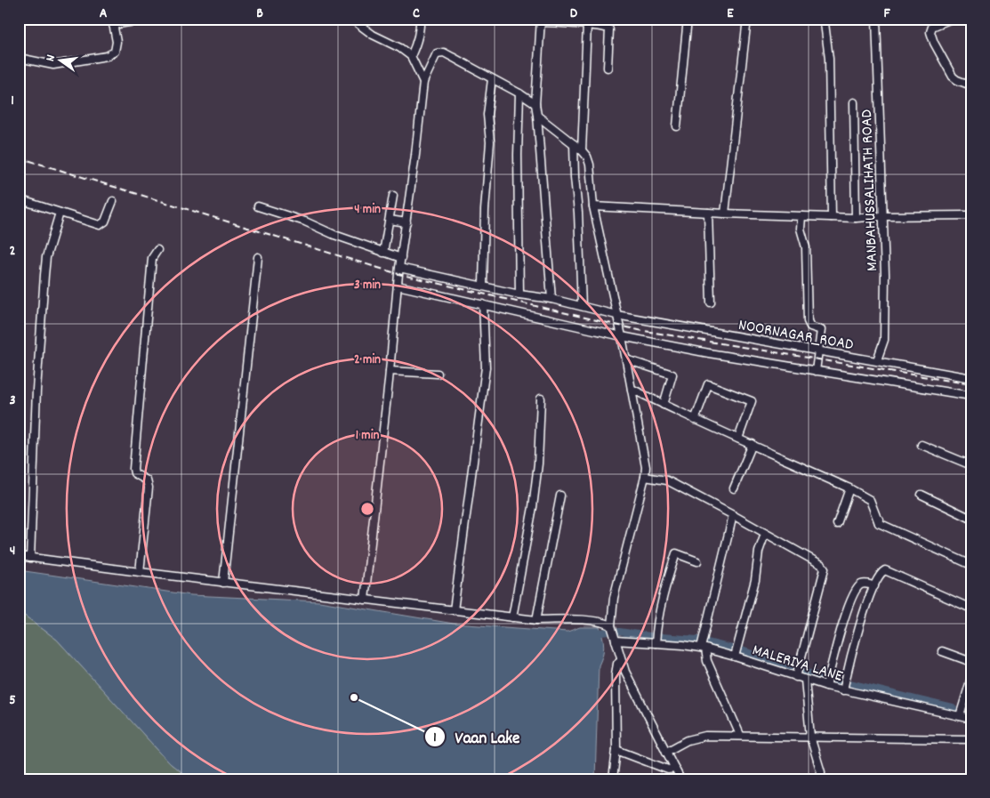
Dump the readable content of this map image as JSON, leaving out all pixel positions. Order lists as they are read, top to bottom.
{
  "streets": {
    "street": ["MANBAHUSSALIHATH ROAD", "NOORNAGAR_ROAD", "MALERIYA LANE"]
  },
  "crossings": [
    ["MANBAHUSSALIHATH ROAD", "NOORNAGAR_ROAD"]
  ],
  "places": ["Vaan Lake"],
  "north": "left",
  "grid": {
    "columns": [
      "A",
      "B",
      "C",
      "D",
      "E",
      "F"
    ],
    "rows": [
      "1",
      "2",
      "3",
      "4",
      "5"
    ]
  },
  "rings": [
    "4 min",
    "3 min",
    "2 min",
    "1 min"
  ]
}
